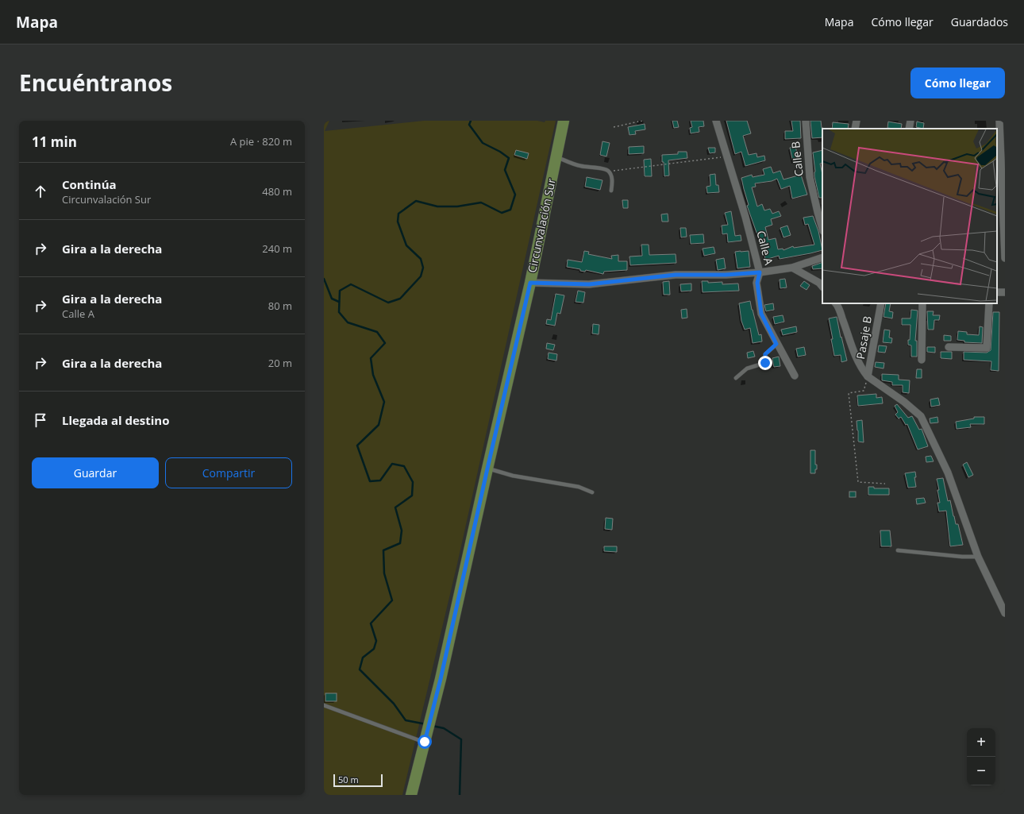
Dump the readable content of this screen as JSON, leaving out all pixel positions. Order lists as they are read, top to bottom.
{
  "streets": {
    "main road": ["Circunvalación Sur"],
    "street": ["Calle B", "Calle A", "Pasaje B"]
  },
  "scale_bar": "50 m",
  "page": {
    "header": "Mapa",
    "nav": ["Mapa", "Cómo llegar", "Guardados"],
    "title": "Encuéntranos",
    "buttons": [
      "Cómo llegar",
      ["Guardar", "Compartir"]
    ],
    "heading": ["11 min", "A pie · 820 m"],
    "list": [
      ["Continúa", "Circunvalación Sur", "480 m"],
      ["Gira a la derecha", "240 m"],
      ["Gira a la derecha", "Calle A", "80 m"],
      ["Gira a la derecha", "20 m"],
      "Llegada al destino"
    ],
    "map_buttons": ["+", "−"],
    "scale": "50 m"
  }
}
